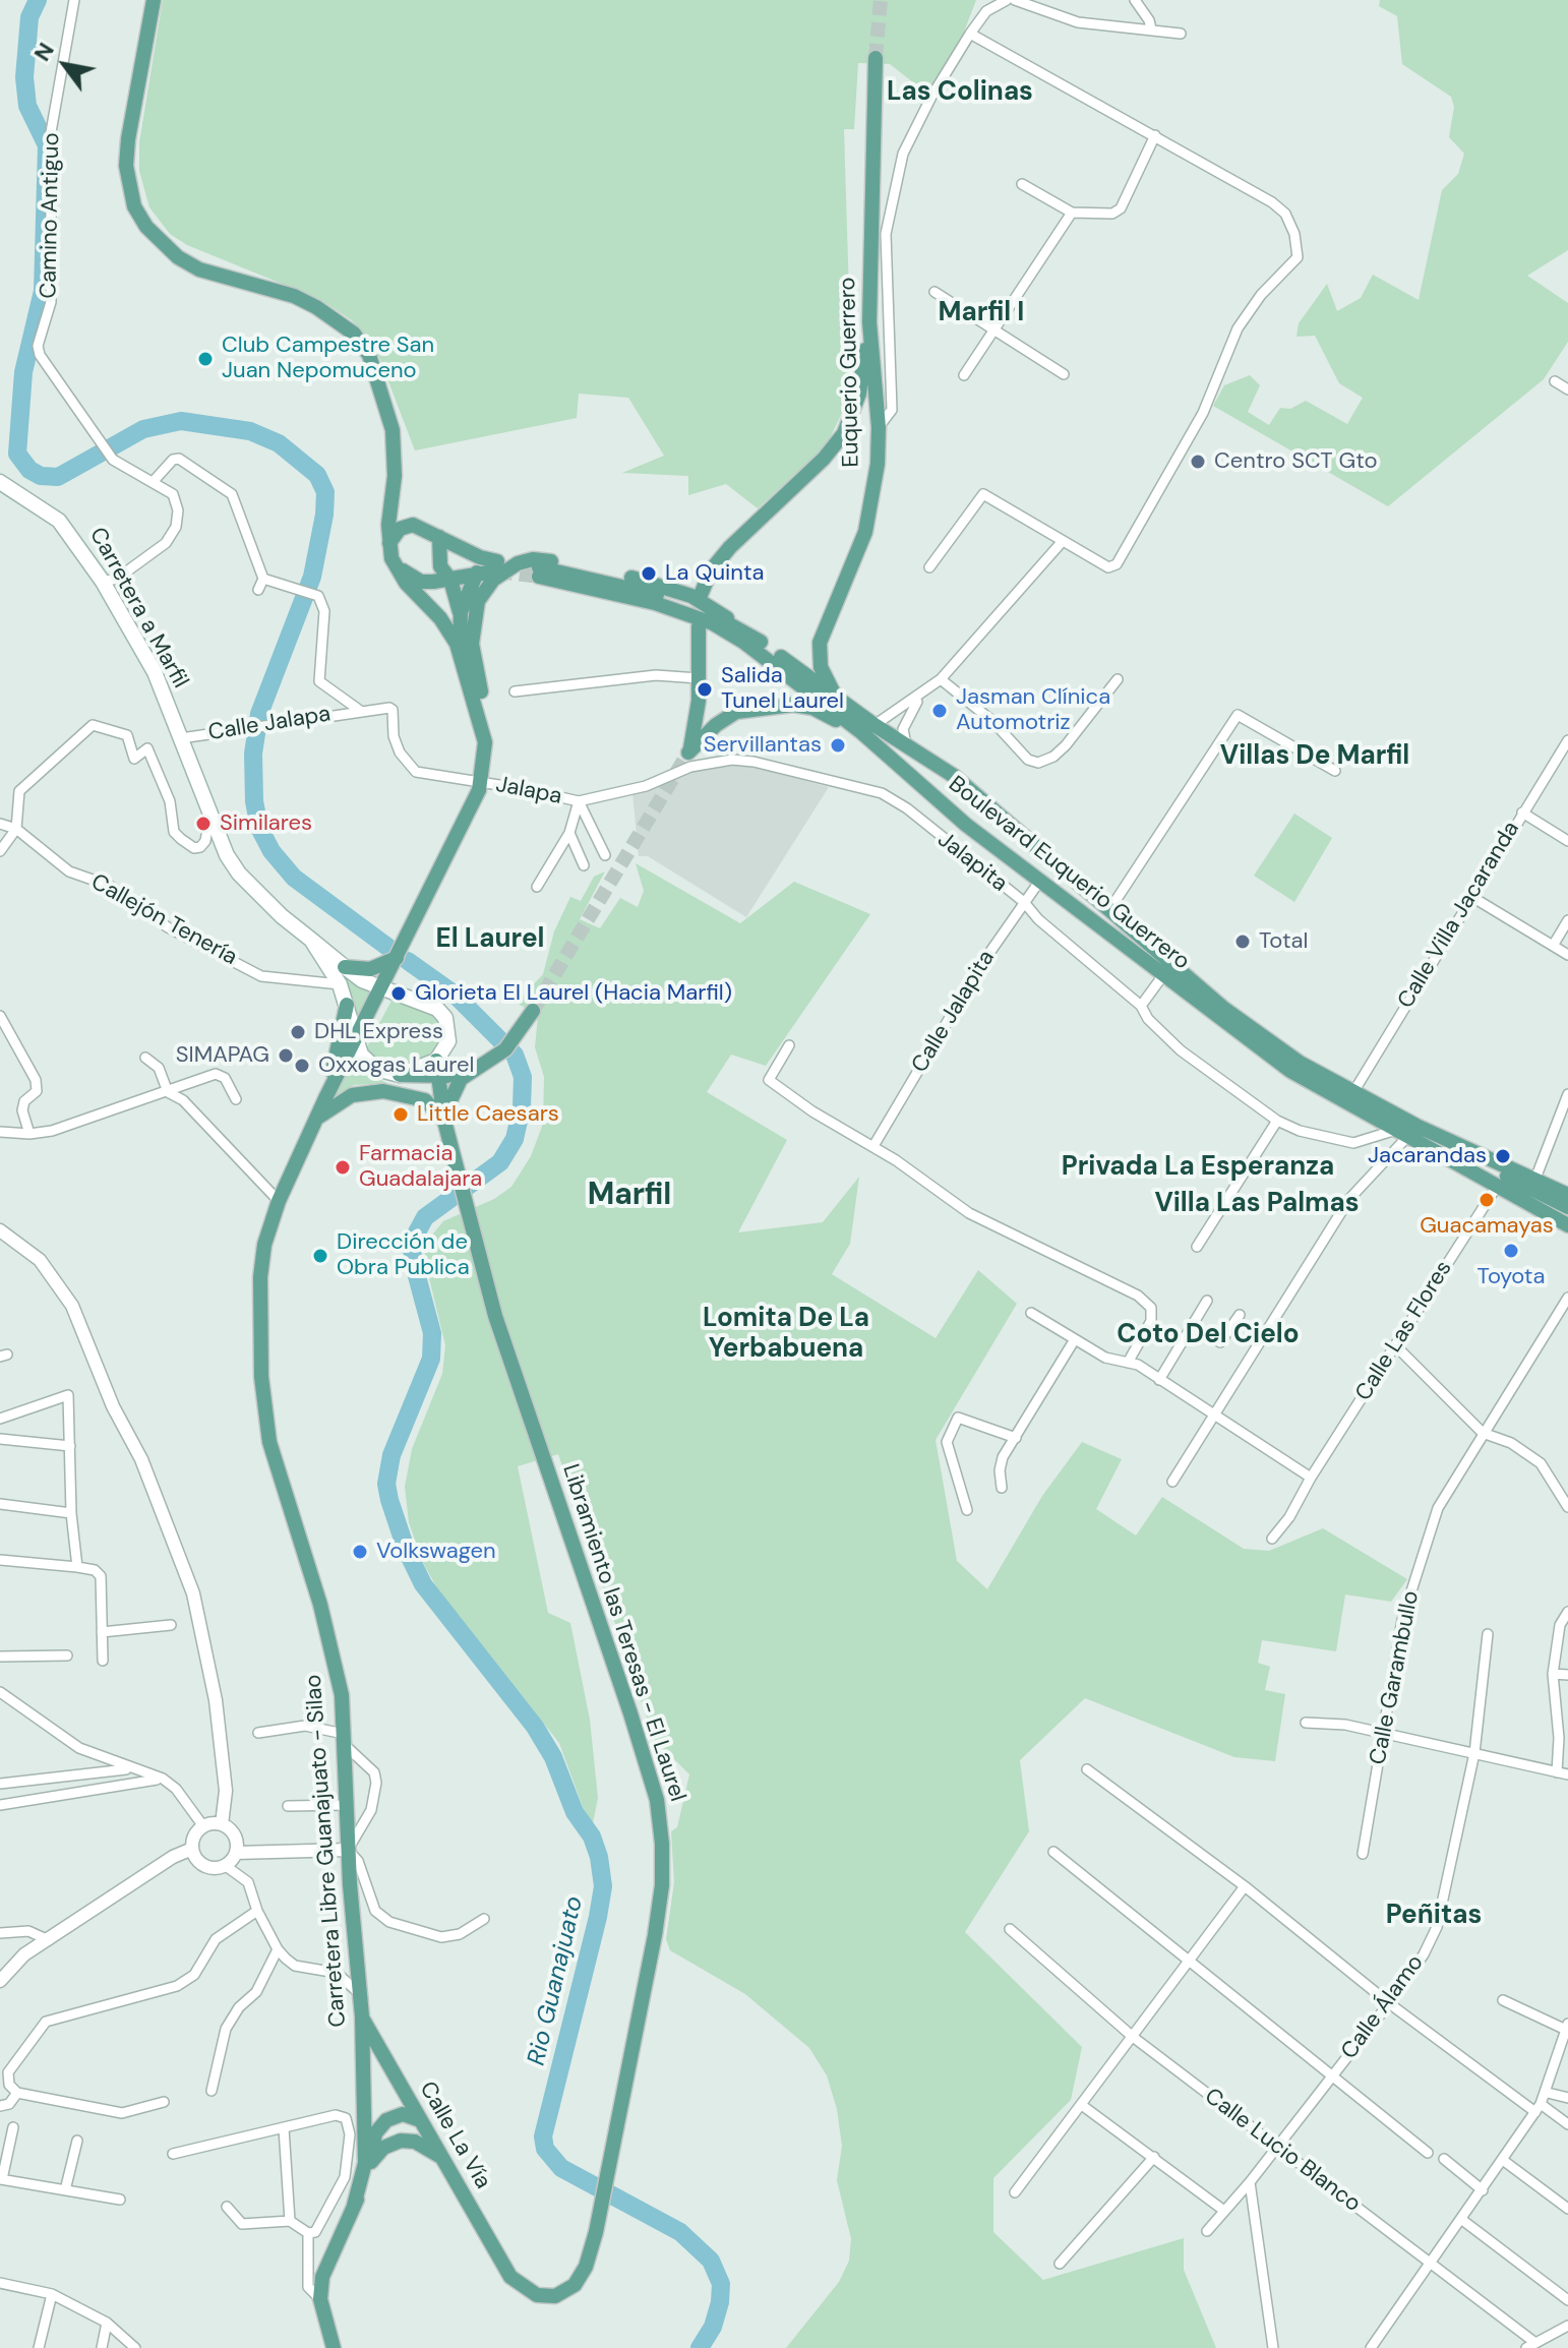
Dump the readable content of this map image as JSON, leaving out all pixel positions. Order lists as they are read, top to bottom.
{
  "streets": {
    "main road": [
      "Euquerio Guerrero",
      "Carretera a Marfil",
      "Boulevard Euquerio Guerrero",
      "Libramiento las Teresas - El Laurel",
      "Carretera Libre Guanajuato - Silao",
      "Calle La Vía"
    ],
    "street": [
      "Camino Antiguo",
      "Calle Jalapa",
      "Jalapa",
      "Jalapita",
      "Calle Villa Jacaranda",
      "Callejón Tenería",
      "Calle Jalapita",
      "Calle Las Flores",
      "Calle Garambullo",
      "Calle Álamo",
      "Calle Lucio Blanco"
    ]
  },
  "crossings": [
    ["Camino Antiguo", "Carretera a Marfil"],
    ["Euquerio Guerrero", "Boulevard Euquerio Guerrero"],
    ["Carretera a Marfil", "Calle Jalapa"],
    ["Carretera a Marfil", "Callejón Tenería"],
    ["Carretera a Marfil", "Libramiento las Teresas - El Laurel"],
    ["Carretera a Marfil", "Carretera Libre Guanajuato - Silao"],
    ["Calle Jalapa", "Jalapa"],
    ["Jalapa", "Jalapita"],
    ["Jalapita", "Boulevard Euquerio Guerrero"],
    ["Jalapita", "Calle Jalapita"],
    ["Boulevard Euquerio Guerrero", "Calle Jalapita"],
    ["Boulevard Euquerio Guerrero", "Calle Las Flores"],
    ["Libramiento las Teresas - El Laurel", "Carretera Libre Guanajuato - Silao"],
    ["Libramiento las Teresas - El Laurel", "Calle La Vía"],
    ["Carretera Libre Guanajuato - Silao", "Calle La Vía"],
    ["Calle Álamo", "Calle Lucio Blanco"]
  ],
  "districts": [
    "Las Colinas",
    "Marfil I",
    "Villas De Marfil",
    "El Laurel",
    "Privada La Esperanza",
    "Marfil",
    "Villa Las Palmas",
    "Lomita De La Yerbabuena",
    "Coto Del Cielo",
    "Peñitas"
  ],
  "water": ["Rio Guanajuato"],
  "places": [
    "Club Campestre San Juan Nepomuceno",
    "Centro SCT Gto",
    "La Quinta",
    "Salida Tunel Laurel",
    "Jasman Clínica Automotriz",
    "Servillantas",
    "Similares",
    "Total",
    "Glorieta El Laurel (Hacia Marfil)",
    "DHL Express",
    "SIMAPAG",
    "Oxxogas Laurel",
    "Little Caesars",
    "Jacarandas",
    "Farmacia Guadalajara",
    "Guacamayas",
    "Toyota",
    "Dirección de Obra Publica",
    "Volkswagen"
  ],
  "north": "top left"
}
